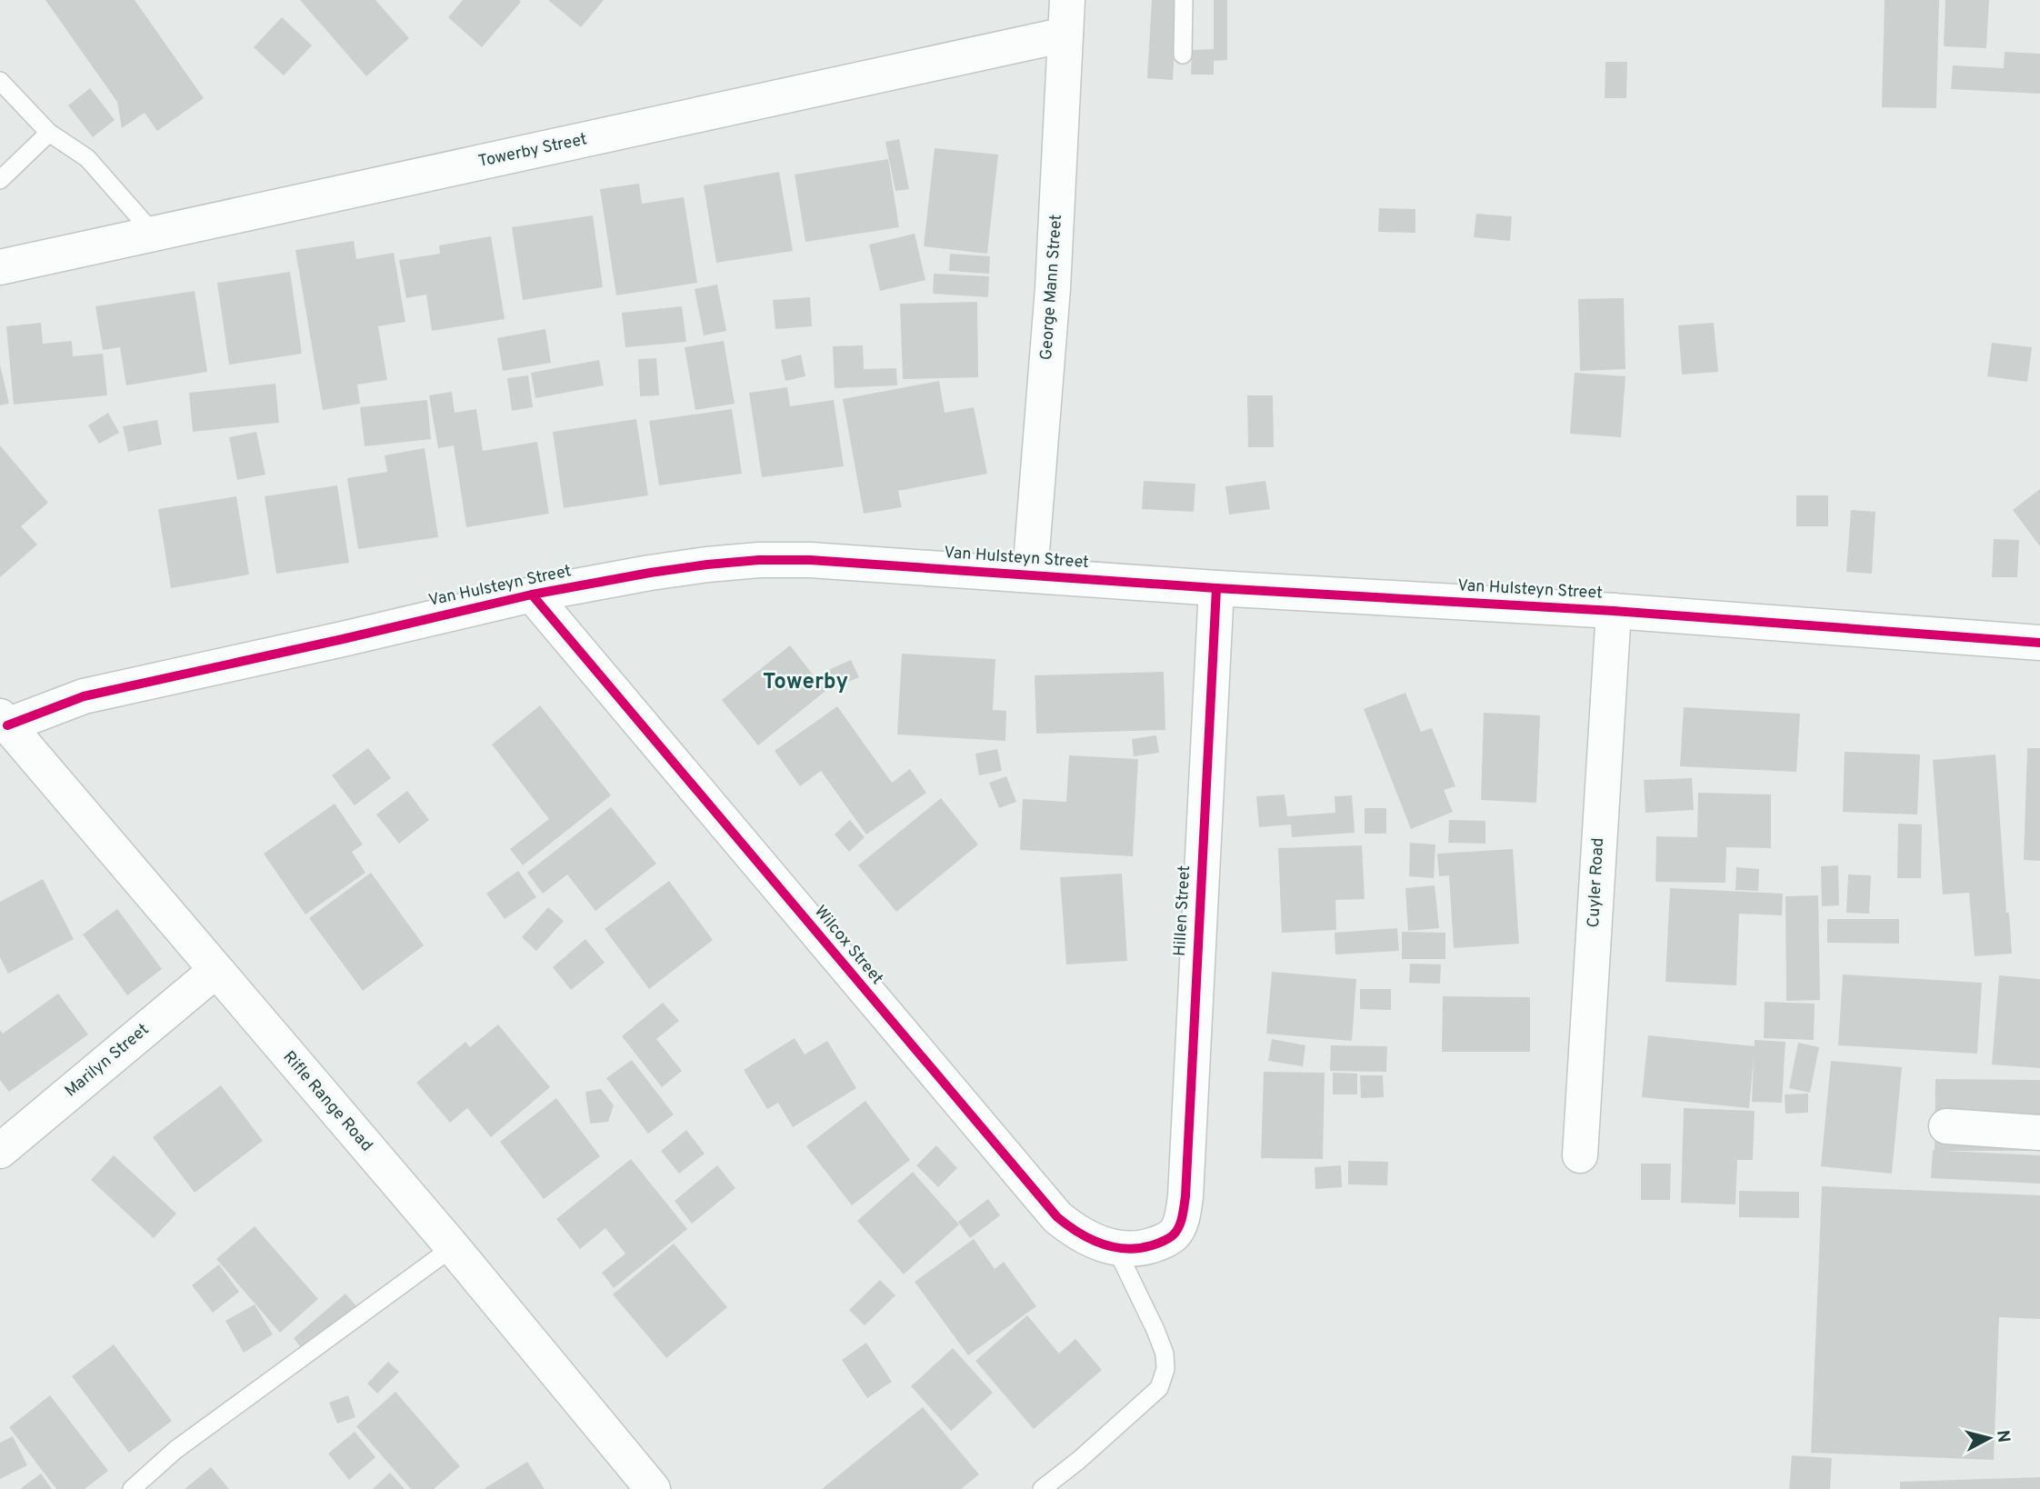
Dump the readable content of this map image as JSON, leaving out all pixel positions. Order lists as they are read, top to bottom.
{
  "streets": {
    "street": [
      "Towerby Street",
      "George Mann Street",
      "Van Hulsteyn Street",
      "Cuyler Road",
      "Hillen Street",
      "Wilcox Street",
      "Marilyn Street",
      "Rifle Range Road"
    ]
  },
  "crossings": [
    ["Towerby Street", "George Mann Street"],
    ["George Mann Street", "Van Hulsteyn Street"],
    ["Van Hulsteyn Street", "Cuyler Road"],
    ["Van Hulsteyn Street", "Hillen Street"],
    ["Van Hulsteyn Street", "Wilcox Street"],
    ["Van Hulsteyn Street", "Rifle Range Road"],
    ["Hillen Street", "Wilcox Street"],
    ["Marilyn Street", "Rifle Range Road"]
  ],
  "districts": ["Towerby"],
  "north": "right"
}
